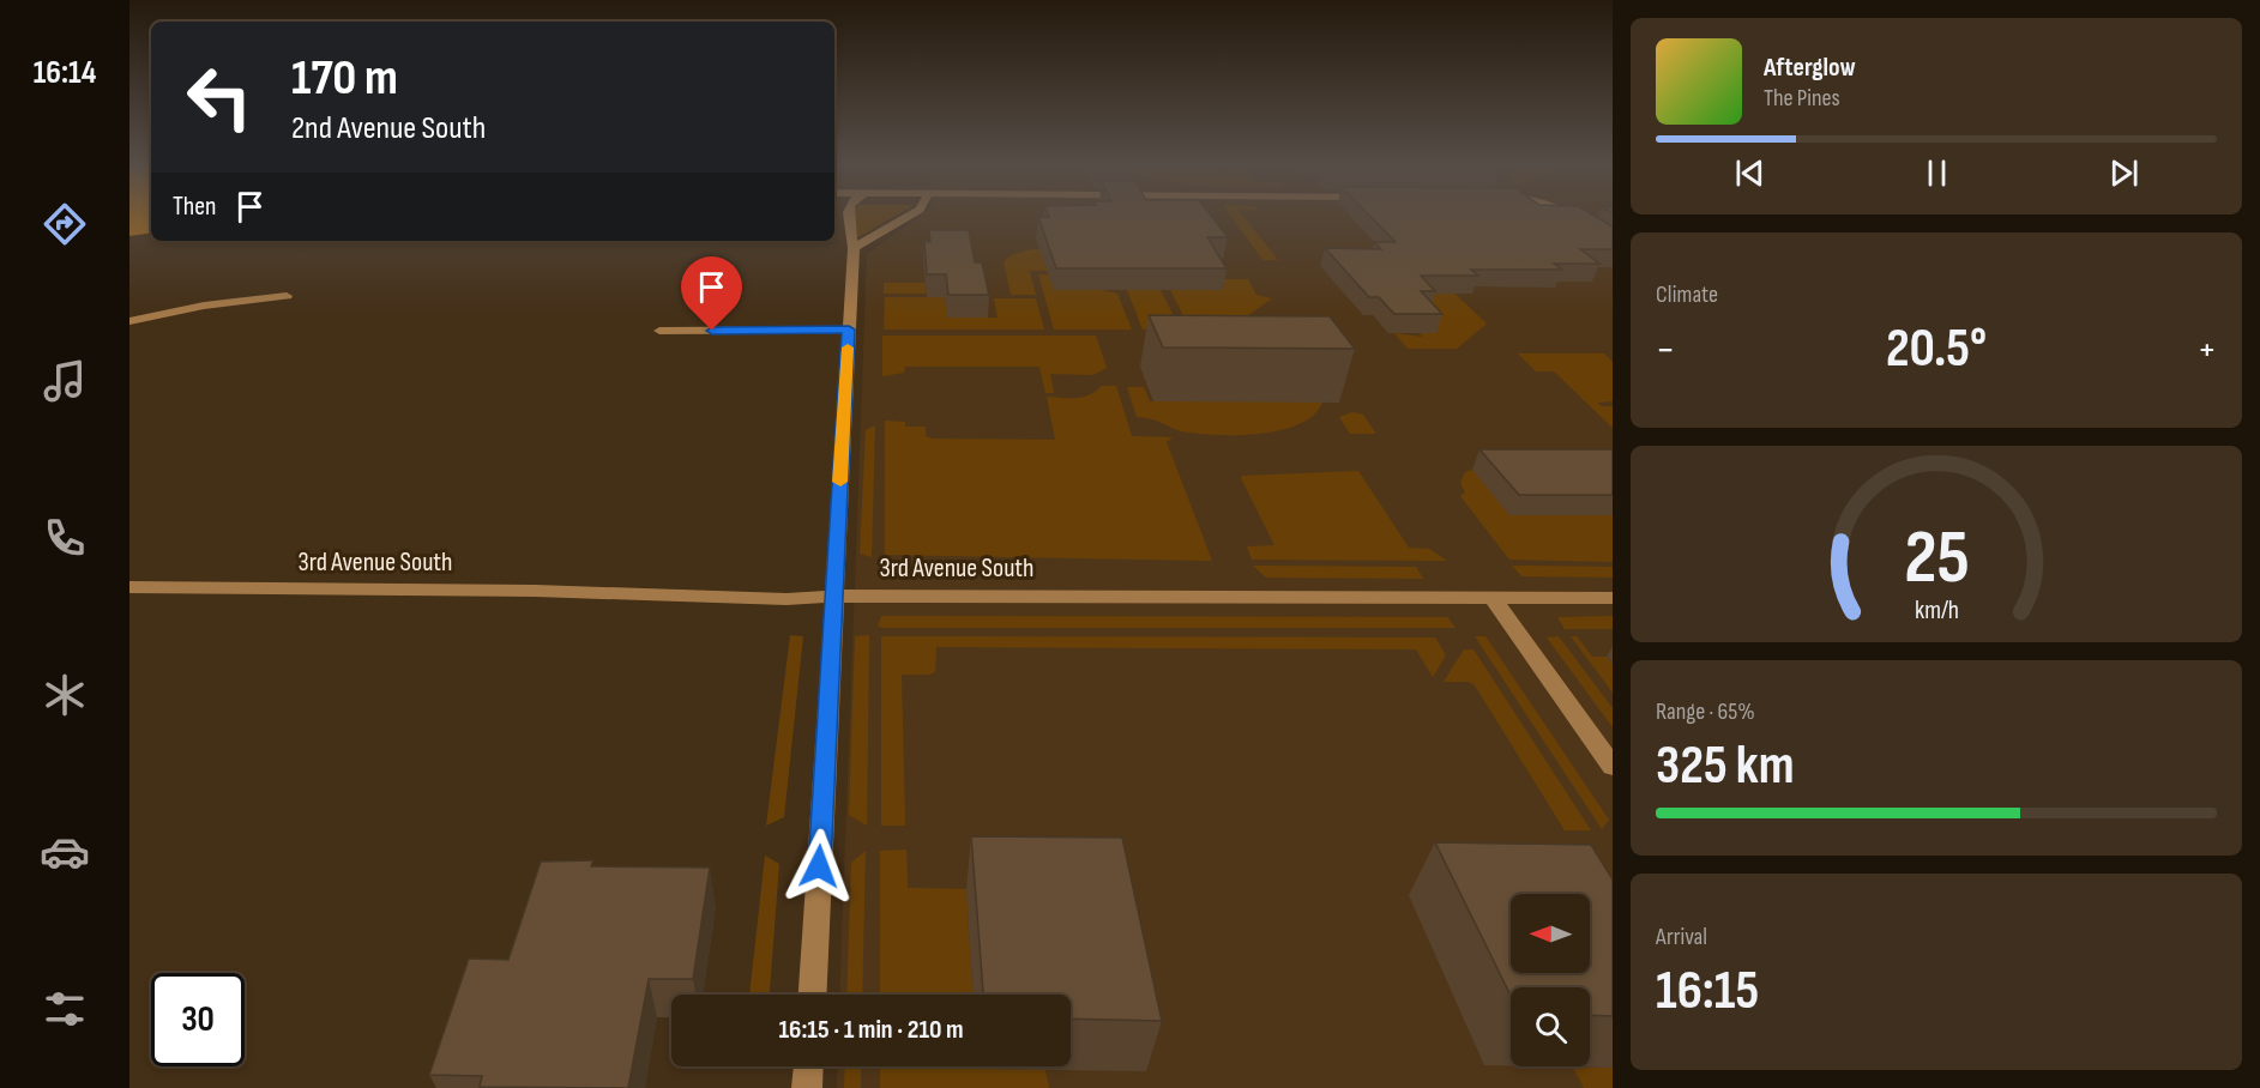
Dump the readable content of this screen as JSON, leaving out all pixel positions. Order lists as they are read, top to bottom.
{
  "streets": {
    "street": ["3rd Avenue South"]
  },
  "north": "left",
  "page": {
    "tabs": "16:14",
    "turn": ["170 m", "2nd Avenue South"],
    "song": ["Afterglow", "The Pines"],
    "then": "Then",
    "tile": [
      "Climate",
      ["Range · 65%", "325 km"],
      ["Arrival", "16:15"]
    ],
    "heat": ["−", "20.5°", "+"],
    "limit": "30",
    "trip": "16:15 · 1 min · 210 m",
    "gauge": ["25", "km/h"]
  }
}
